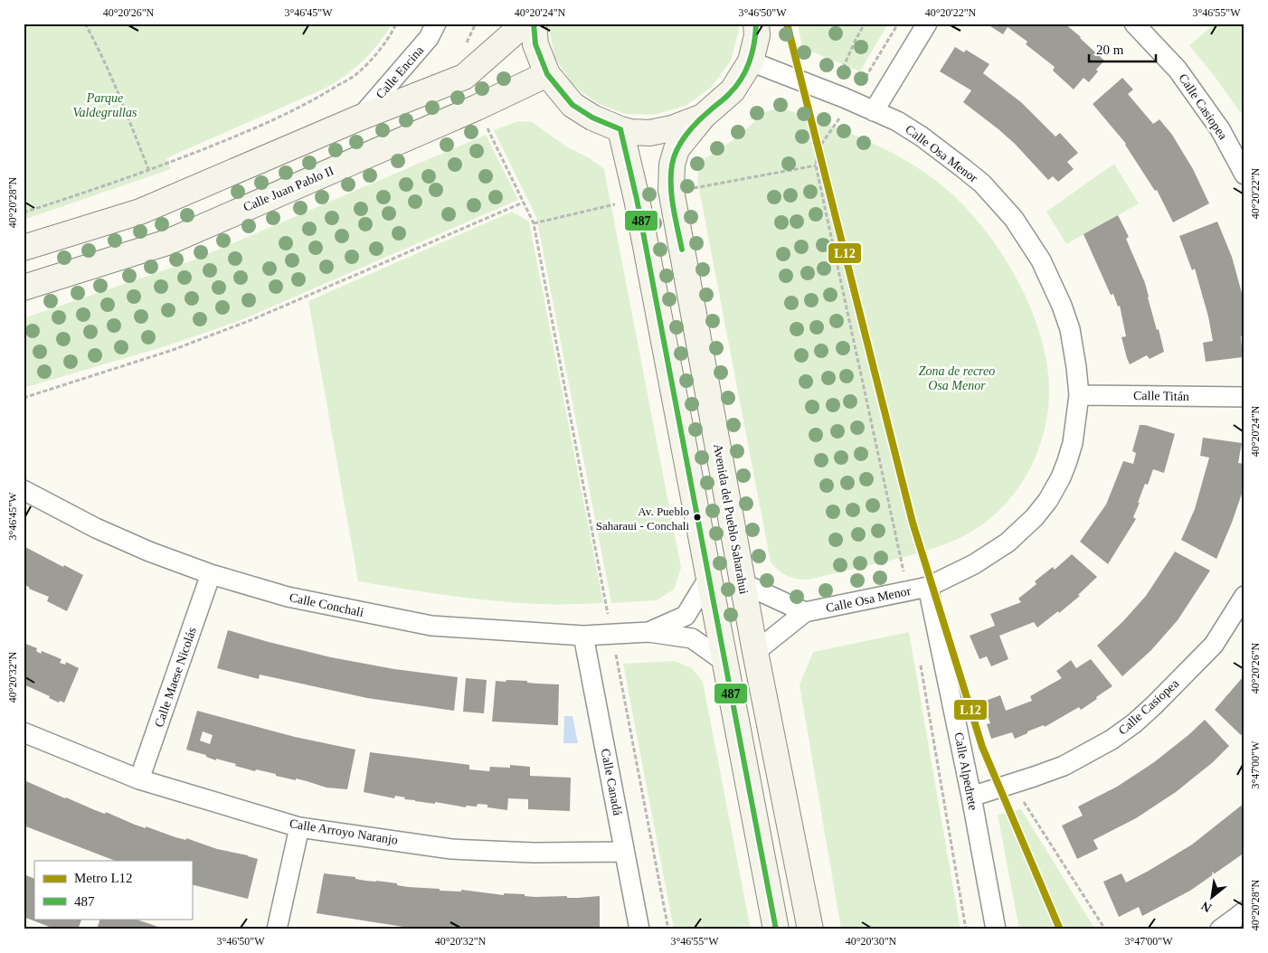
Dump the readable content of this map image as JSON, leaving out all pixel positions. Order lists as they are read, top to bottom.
{
  "streets": {
    "main road": ["Calle Juan Pablo II", "Avenida del Pueblo Saharahui"],
    "street": [
      "Calle Encina",
      "Calle Casiopea",
      "Calle Osa Menor",
      "Calle Titán",
      "Calle Conchali",
      "Calle Maese Nicolás",
      "Calle Alpedrete",
      "Calle Canadá",
      "Calle Arroyo Naranjo"
    ]
  },
  "crossings": [
    ["Calle Casiopea", "Calle Alpedrete"],
    ["Calle Osa Menor", "Calle Titán"],
    ["Calle Osa Menor", "Calle Alpedrete"],
    ["Calle Conchali", "Calle Maese Nicolás"],
    ["Calle Conchali", "Calle Canadá"],
    ["Calle Maese Nicolás", "Calle Arroyo Naranjo"],
    ["Calle Canadá", "Calle Arroyo Naranjo"]
  ],
  "parks": ["Parque Valdegrullas", "Zona de recreo Osa Menor"],
  "places": ["Av. Pueblo Saharaui - Conchali"],
  "lines": ["metro line L12", "transit line 487"],
  "legend": ["Metro L12", "487"],
  "scale_bar": "20 m",
  "north": "bottom left",
  "coordinates": [
    "40°20'26\"N",
    "3°46'45\"W",
    "40°20'24\"N",
    "3°46'50\"W",
    "40°20'22\"N",
    "3°46'55\"W",
    "40°20'28\"N",
    "40°20'32\"N",
    "3°47'00\"W",
    "40°20'30\"N"
  ]
}
